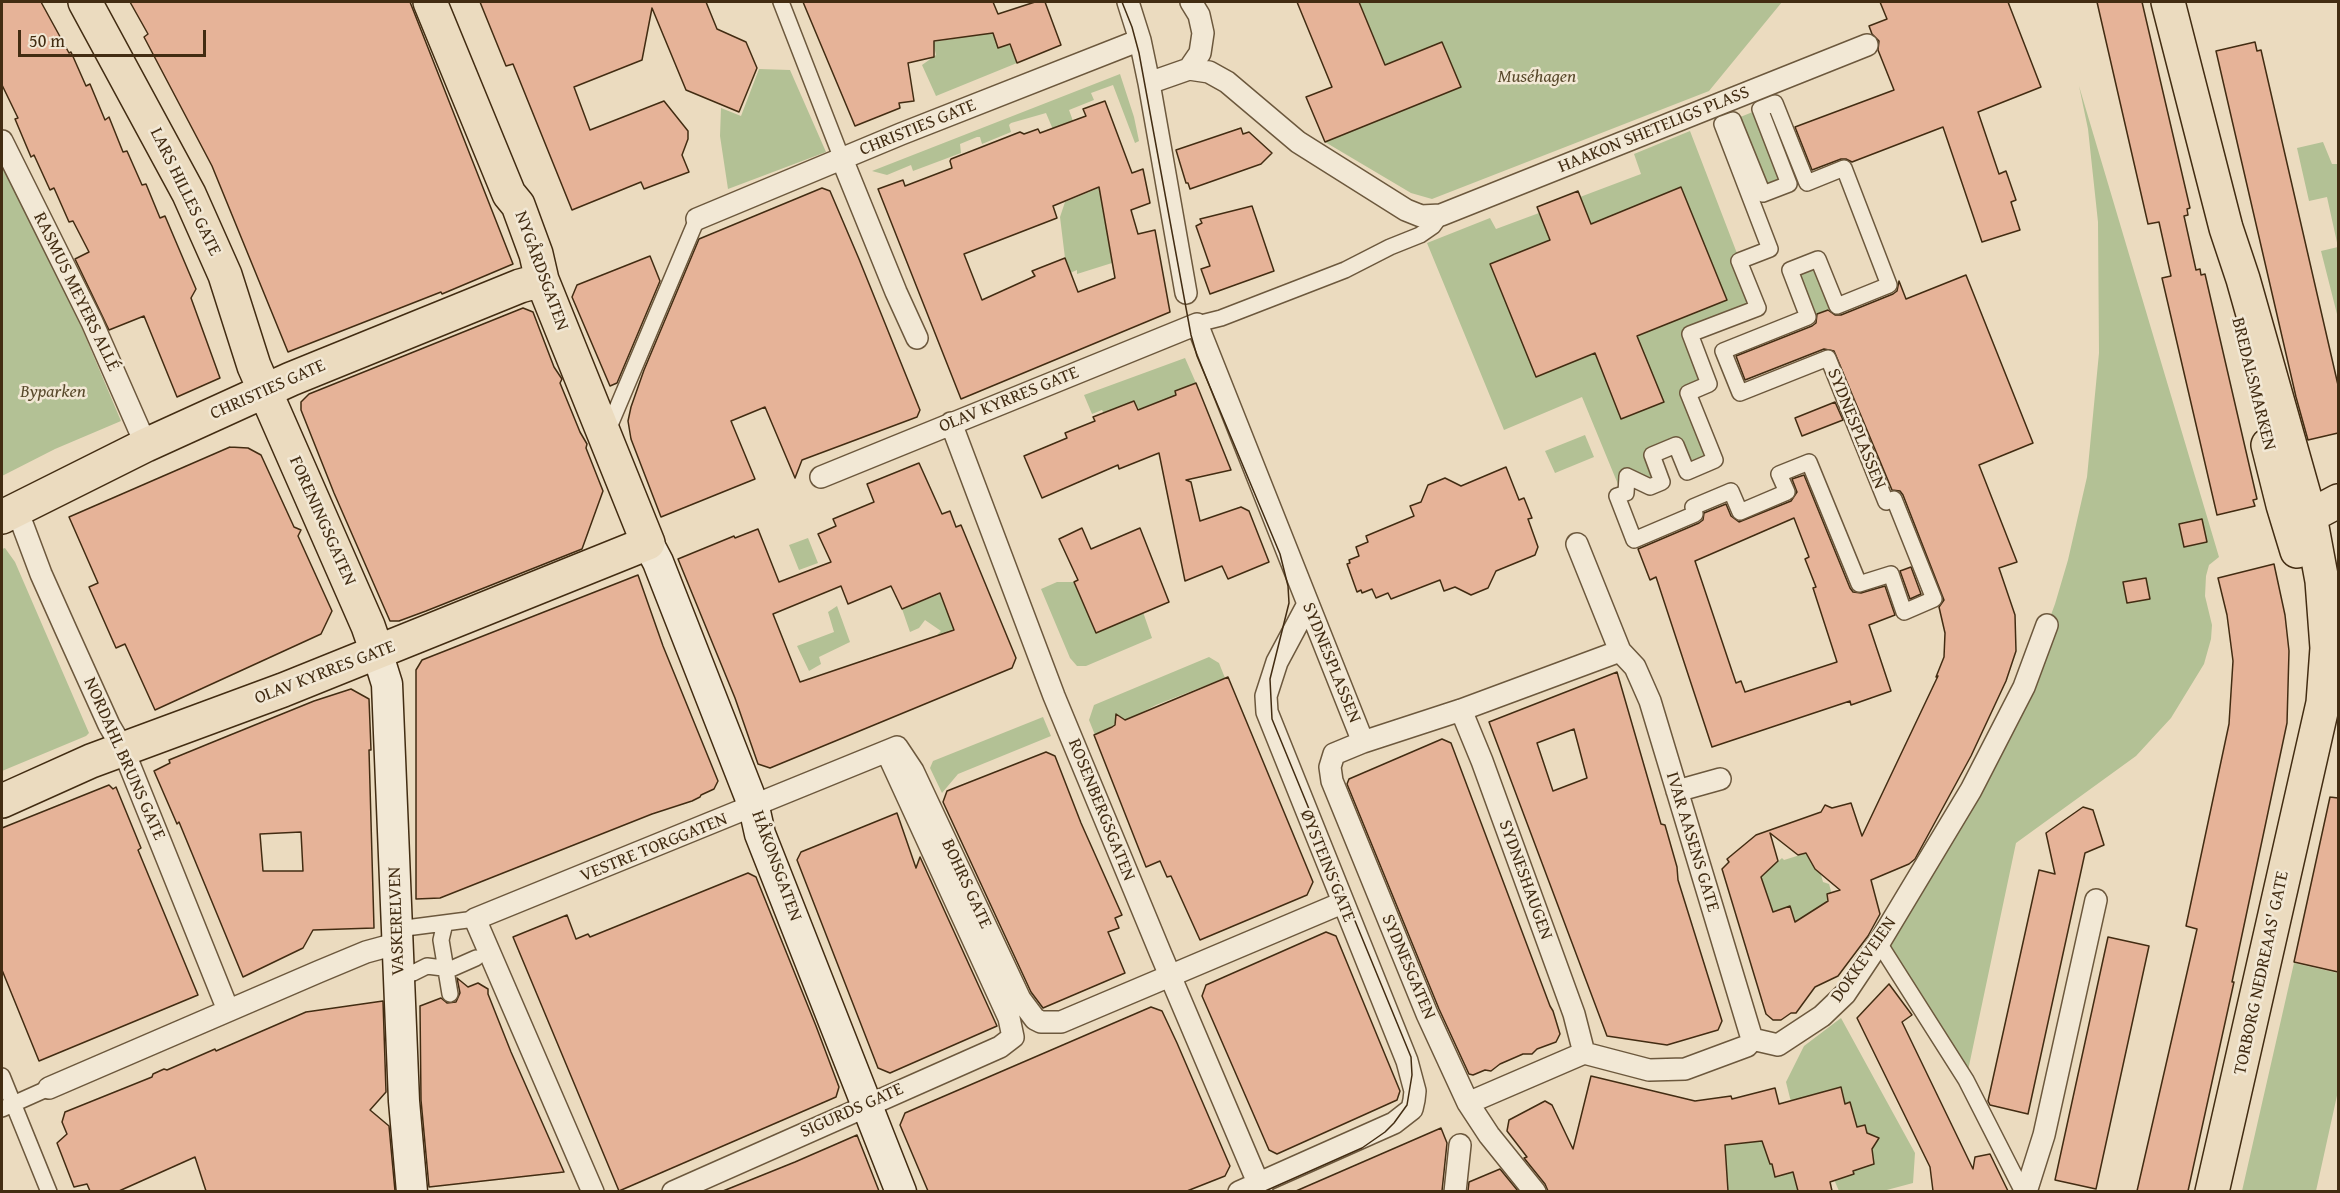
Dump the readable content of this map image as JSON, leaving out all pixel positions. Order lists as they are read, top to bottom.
{
  "streets": {
    "highway": [
      "CHRISTIES GATE",
      "LARS HILLES GATE",
      "NYGÅRDSGATEN",
      "BREDALSMARKEN",
      "OLAV KYRRES GATE",
      "FORENINGSGATEN",
      "TORBORG NEDREAAS' GATE"
    ],
    "main road": ["HÅKONSGATEN", "VASKERELVEN"],
    "street": [
      "HAAKON SHETELIGS PLASS",
      "RASMUS MEYERS ALLÉ",
      "SYDNESPLASSEN",
      "NORDAHL BRUNS GATE",
      "ROSENBERGSGATEN",
      "IVAR AASENS GATE",
      "VESTRE TORGGATEN",
      "ØYSTEINS GATE",
      "SYDNESHAUGEN",
      "BOHRS GATE",
      "DOKKEVEIEN",
      "SYDNESGATEN",
      "SIGURDS GATE"
    ]
  },
  "crossings": [
    ["CHRISTIES GATE", "LARS HILLES GATE"],
    ["CHRISTIES GATE", "NYGÅRDSGATEN"],
    ["CHRISTIES GATE", "RASMUS MEYERS ALLÉ"],
    ["CHRISTIES GATE", "FORENINGSGATEN"],
    ["CHRISTIES GATE", "NORDAHL BRUNS GATE"],
    ["HAAKON SHETELIGS PLASS", "OLAV KYRRES GATE"],
    ["HAAKON SHETELIGS PLASS", "SYDNESPLASSEN"],
    ["LARS HILLES GATE", "FORENINGSGATEN"],
    ["NYGÅRDSGATEN", "OLAV KYRRES GATE"],
    ["NYGÅRDSGATEN", "HÅKONSGATEN"],
    ["BREDALSMARKEN", "TORBORG NEDREAAS' GATE"],
    ["OLAV KYRRES GATE", "SYDNESPLASSEN"],
    ["OLAV KYRRES GATE", "FORENINGSGATEN"],
    ["OLAV KYRRES GATE", "NORDAHL BRUNS GATE"],
    ["OLAV KYRRES GATE", "ROSENBERGSGATEN"],
    ["OLAV KYRRES GATE", "HÅKONSGATEN"],
    ["OLAV KYRRES GATE", "VASKERELVEN"],
    ["SYDNESPLASSEN", "IVAR AASENS GATE"],
    ["SYDNESPLASSEN", "ØYSTEINS GATE"],
    ["SYDNESPLASSEN", "SYDNESHAUGEN"],
    ["SYDNESPLASSEN", "SYDNESGATEN"],
    ["FORENINGSGATEN", "VASKERELVEN"],
    ["ROSENBERGSGATEN", "ØYSTEINS GATE"],
    ["ROSENBERGSGATEN", "BOHRS GATE"],
    ["IVAR AASENS GATE", "DOKKEVEIEN"],
    ["VESTRE TORGGATEN", "HÅKONSGATEN"],
    ["VESTRE TORGGATEN", "BOHRS GATE"],
    ["HÅKONSGATEN", "SIGURDS GATE"],
    ["BOHRS GATE", "SIGURDS GATE"]
  ],
  "parks": ["Muséhagen", "Byparken"],
  "scale_bar": "50 m"
}
